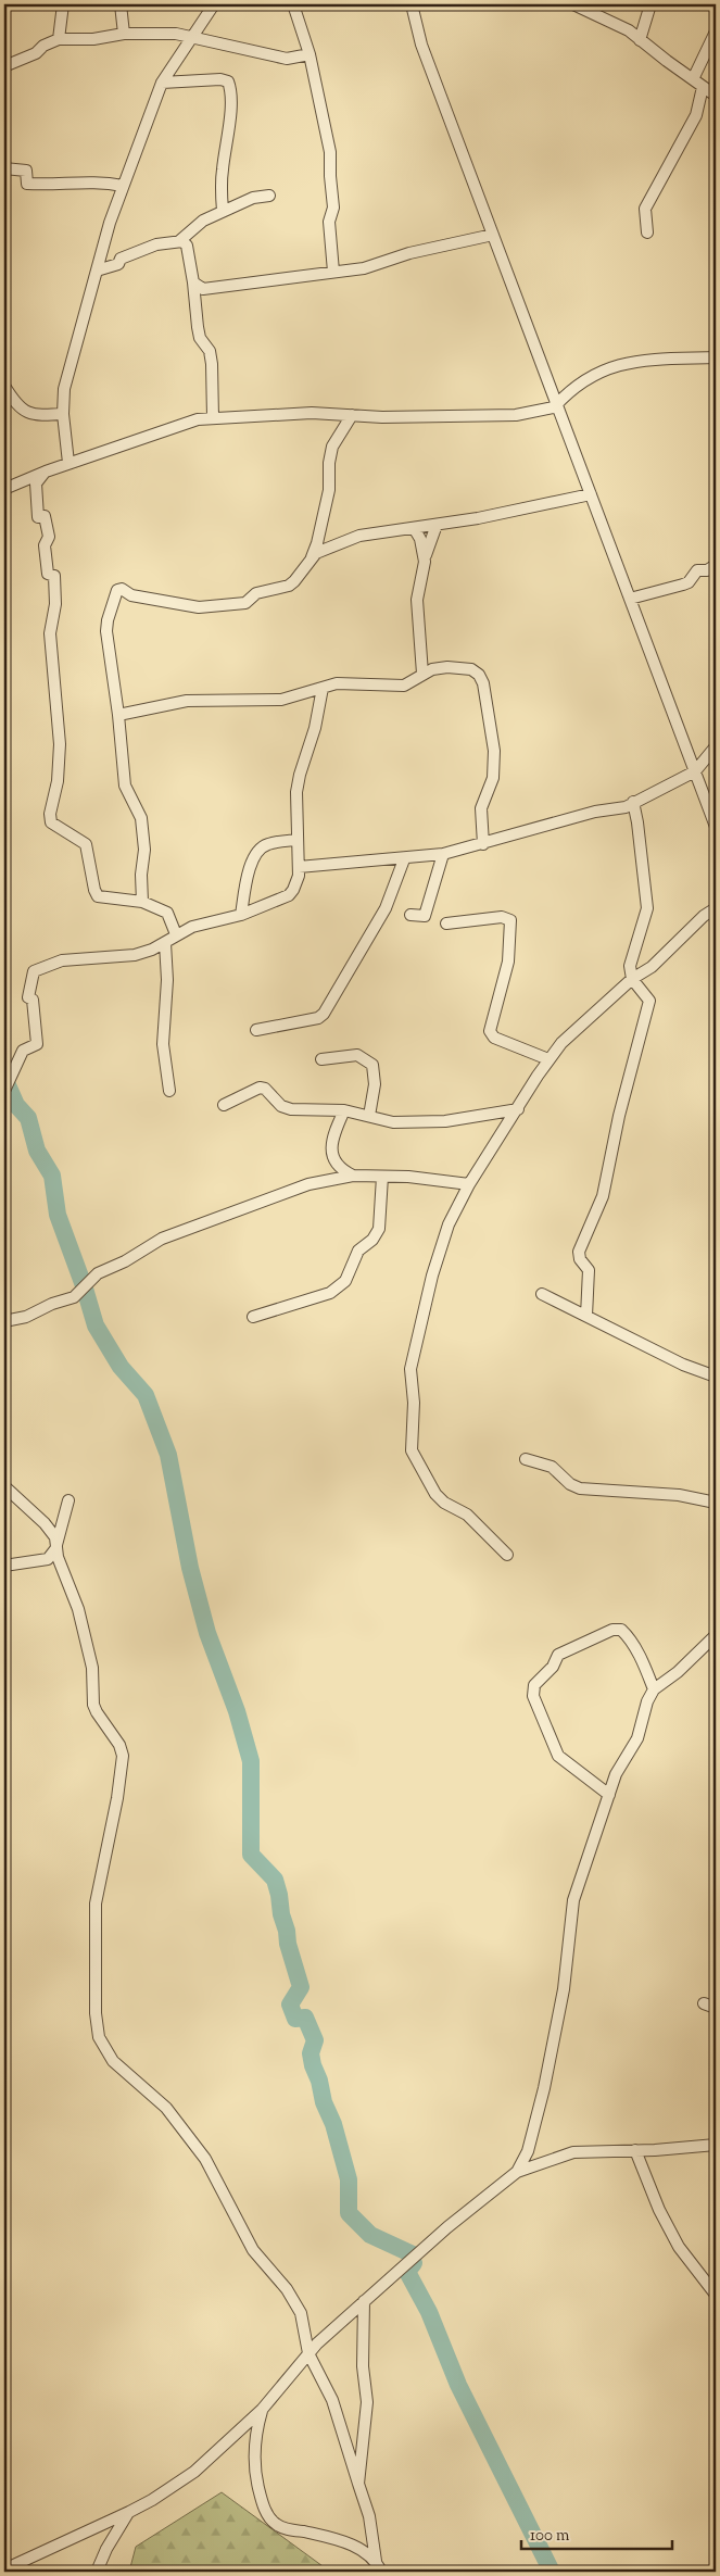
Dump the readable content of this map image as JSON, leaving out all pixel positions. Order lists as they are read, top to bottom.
{
  "scale_bar": "100 m"
}
